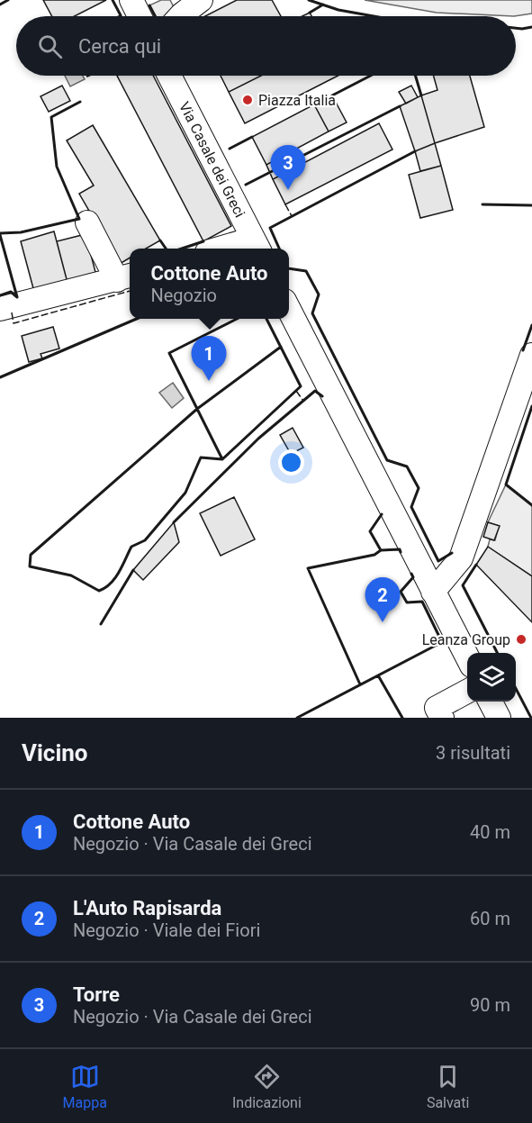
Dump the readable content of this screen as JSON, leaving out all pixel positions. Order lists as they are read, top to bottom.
{
  "streets": {
    "street": ["Via Casale dei Greci"]
  },
  "places": ["Piazza Italia", "Leanza Group"],
  "page": {
    "search": "Cerca qui",
    "pins": ["3", "1", "2"],
    "popup": ["Cottone Auto", "Negozio"],
    "heading": ["Vicino", "3 risultati"],
    "list": [
      {
        "mark": "1",
        "name": "Cottone Auto",
        "note": "Negozio · Via Casale dei Greci",
        "value": "40 m"
      },
      {
        "mark": "2",
        "name": "L'Auto Rapisarda",
        "note": "Negozio · Viale dei Fiori",
        "value": "60 m"
      },
      {
        "mark": "3",
        "name": "Torre",
        "note": "Negozio · Via Casale dei Greci",
        "value": "90 m"
      }
    ],
    "nav": ["Mappa", "Indicazioni", "Salvati"]
  }
}
